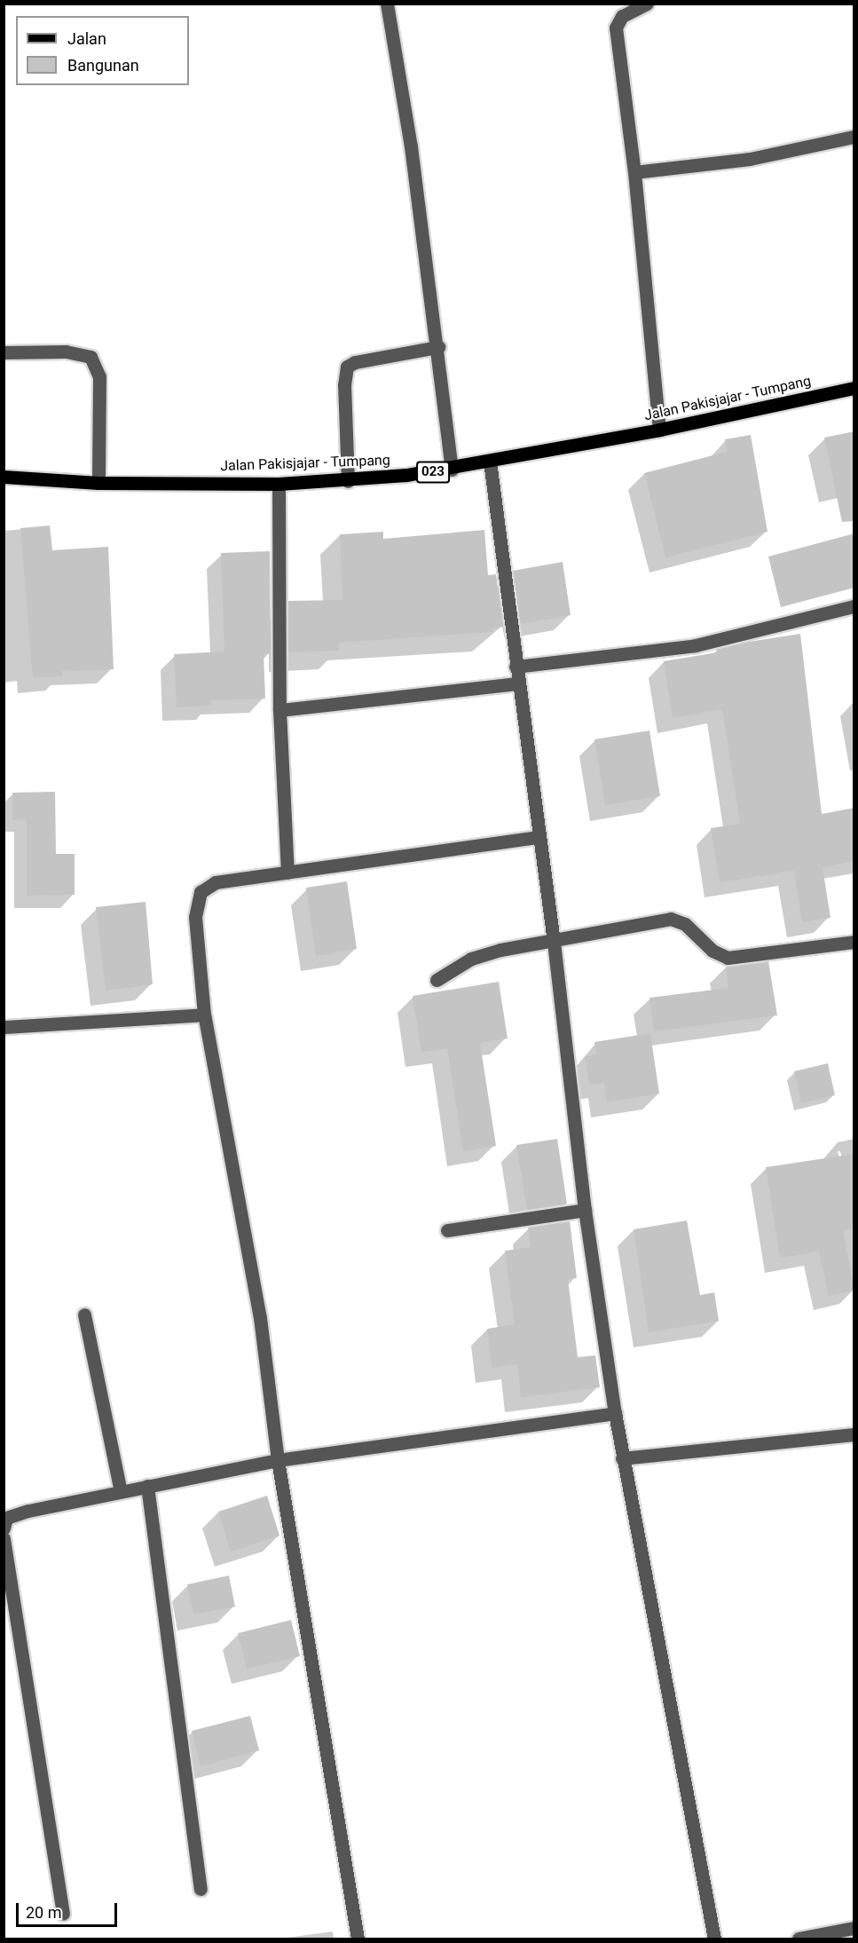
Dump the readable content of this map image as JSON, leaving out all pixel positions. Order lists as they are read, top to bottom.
{
  "streets": {
    "main road": ["Jalan Pakisjajar - Tumpang", "023"]
  },
  "legend": ["Jalan", "Bangunan"],
  "scale_bar": "20 m"
}
